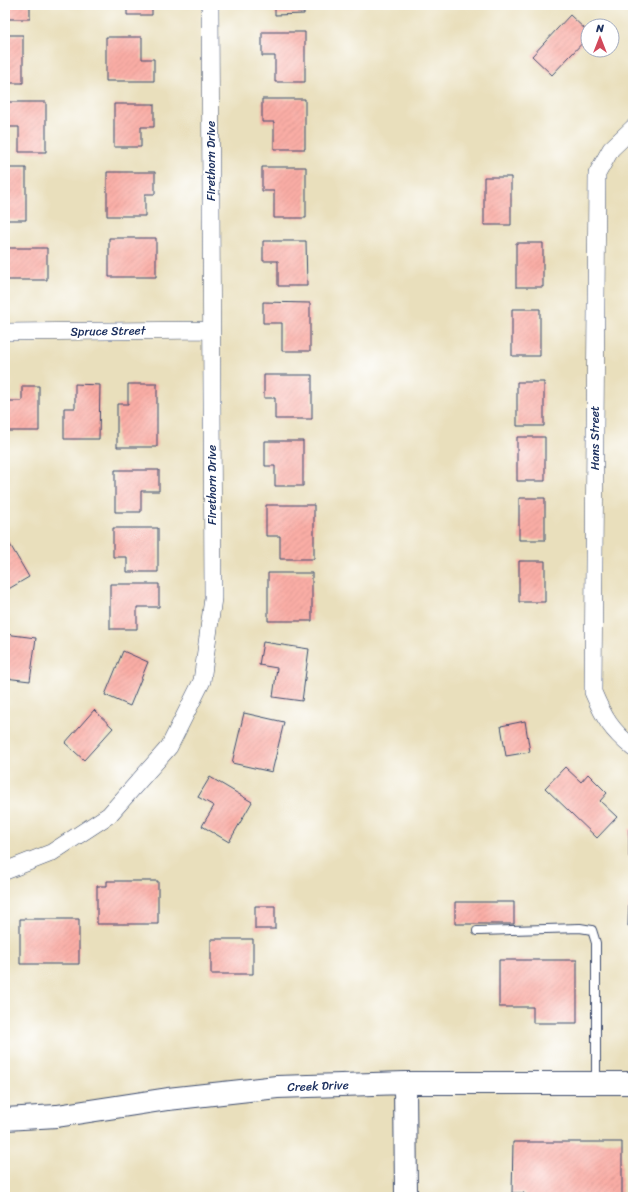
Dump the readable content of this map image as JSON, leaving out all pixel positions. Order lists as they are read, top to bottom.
{
  "streets": {
    "street": [
      "Firethorn Drive",
      "Spruce Street",
      "Hans Street",
      "Creek Drive"
    ]
  },
  "crossings": [
    ["Firethorn Drive", "Spruce Street"]
  ],
  "north": "top"
}
